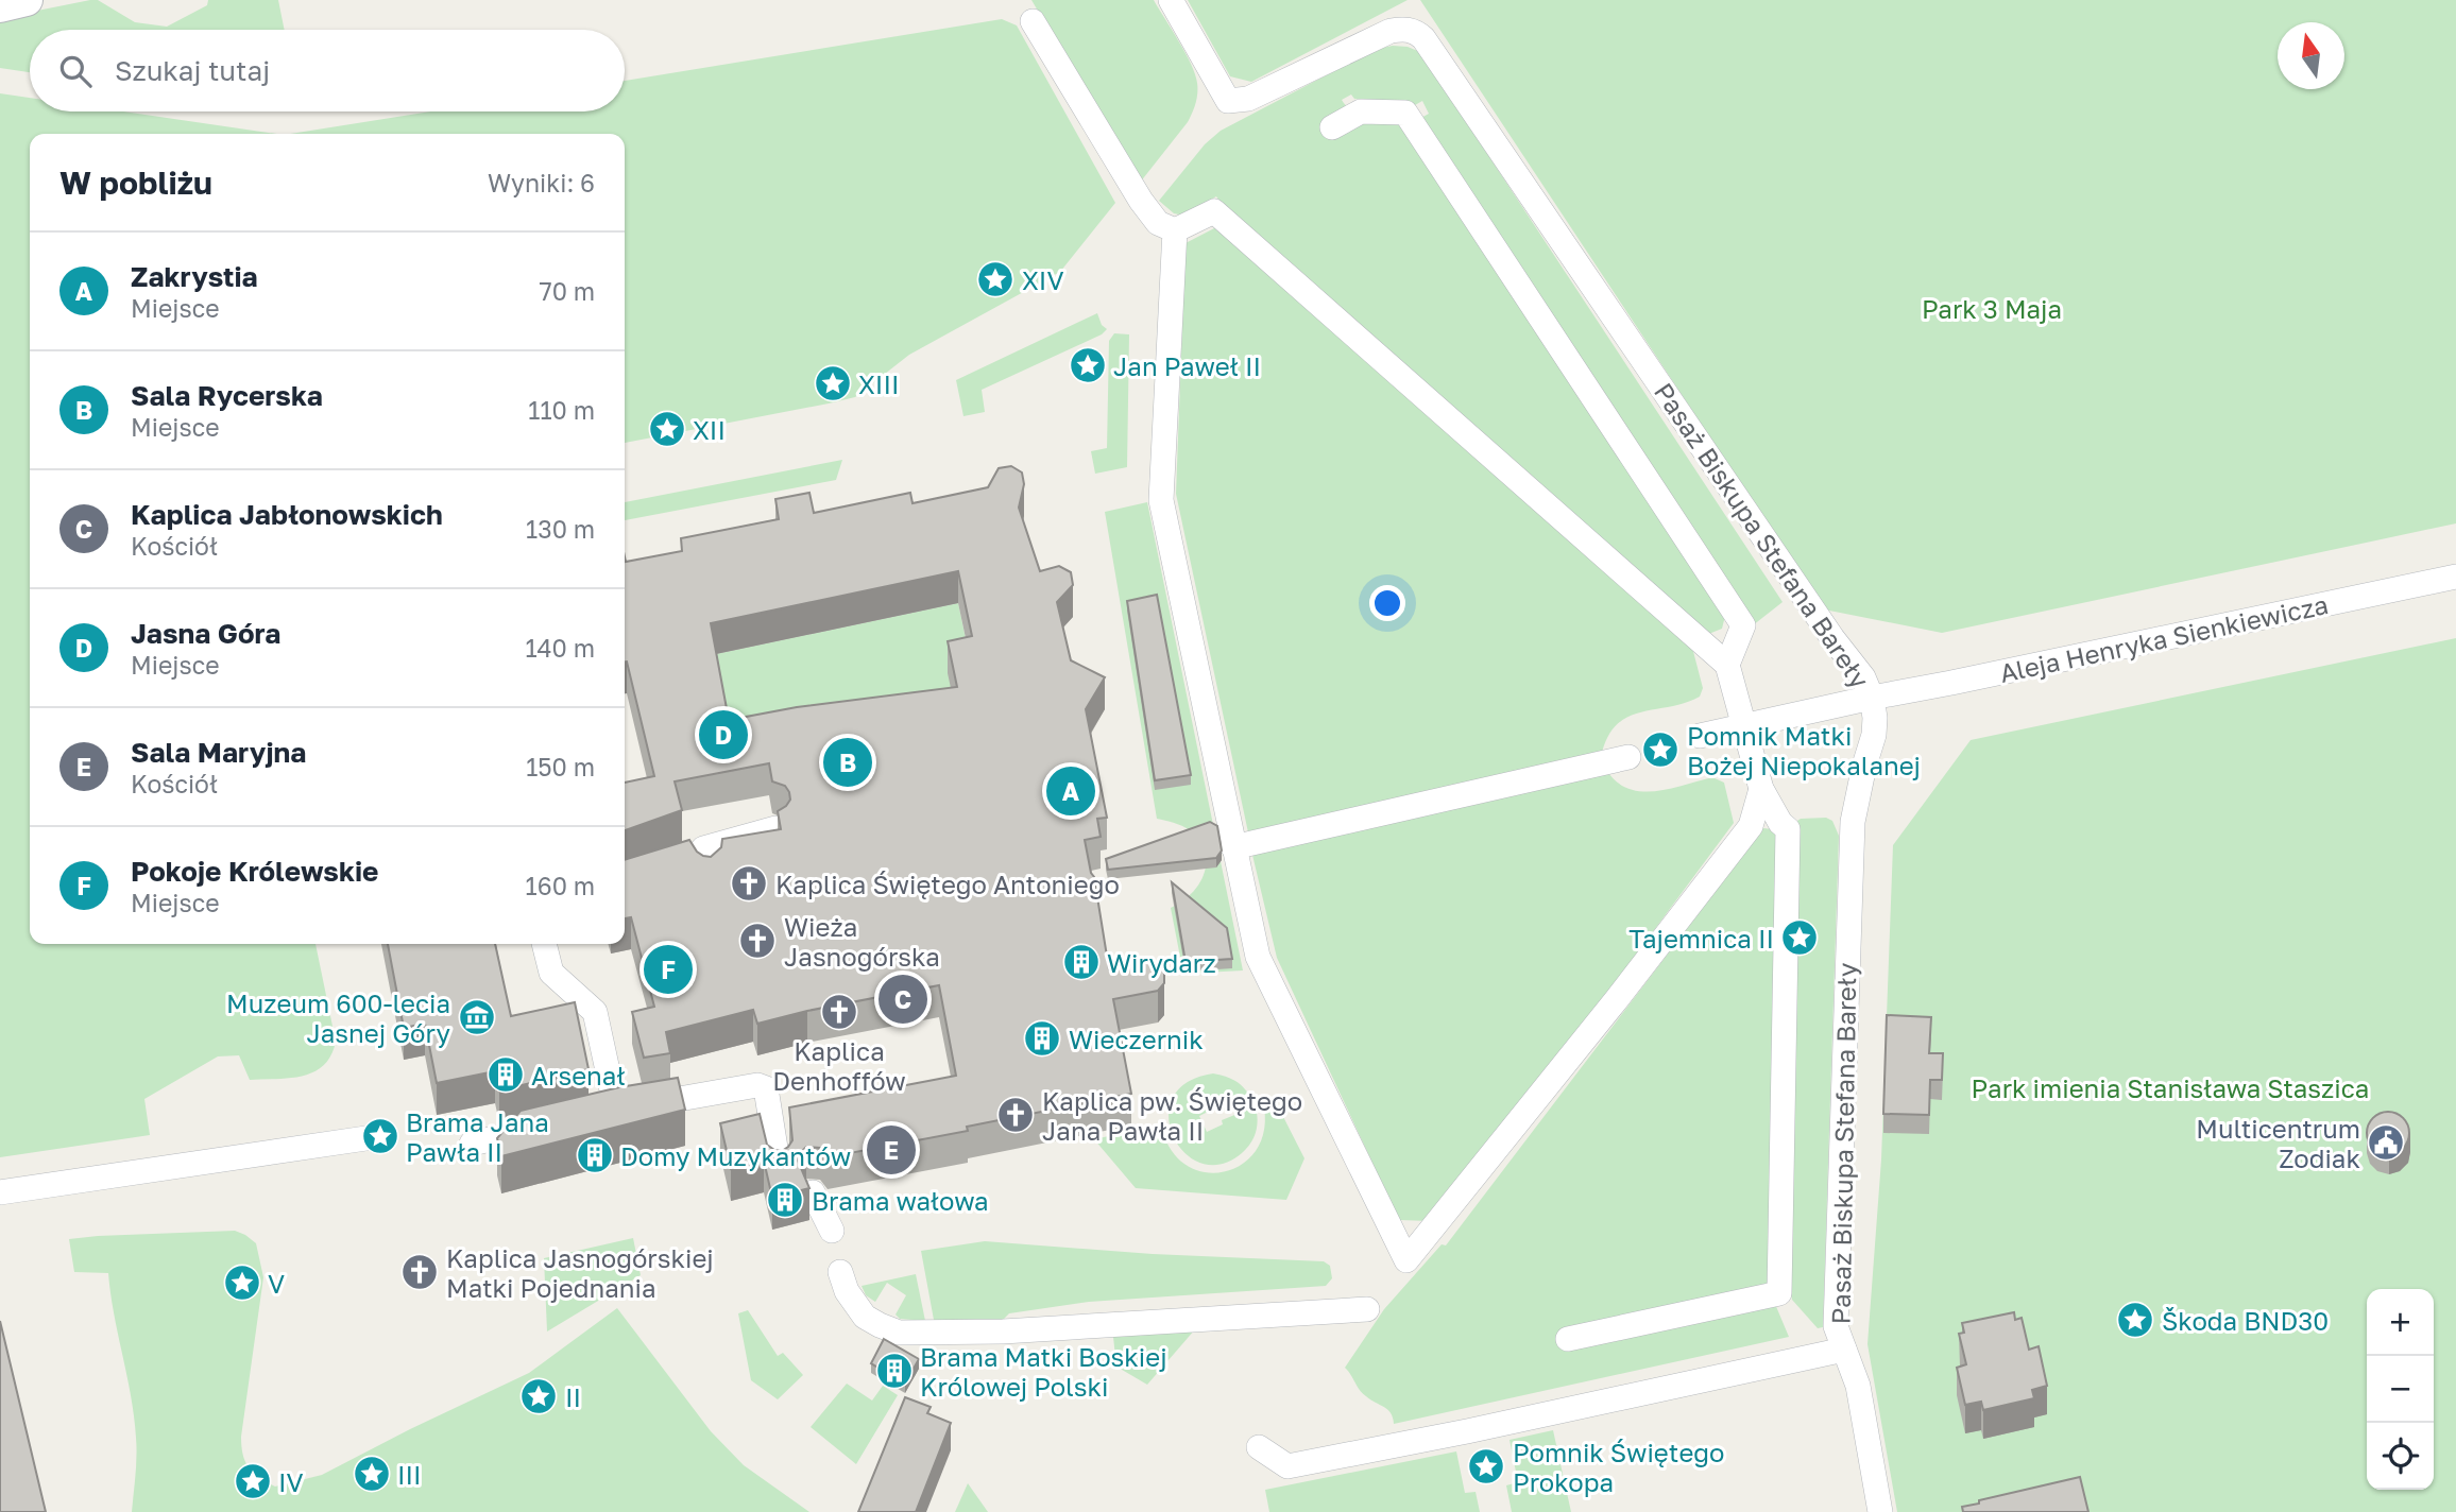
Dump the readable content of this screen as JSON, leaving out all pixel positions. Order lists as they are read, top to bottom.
{
  "streets": {
    "street": ["Pasaż Biskupa Stefana Bareły", "Aleja Henryka Sienkiewicza"]
  },
  "crossings": [
    ["Pasaż Biskupa Stefana Bareły", "Aleja Henryka Sienkiewicza"]
  ],
  "parks": ["Park 3 Maja", "Park imienia Stanisława Staszica"],
  "places": {
    "place": [
      "XIV",
      "Jan Paweł II",
      "XIII",
      "XII",
      "Pomnik Matki Bożej Niepokalanej",
      "Tajemnica II",
      "Brama Jana Pawła II",
      "V",
      "Škoda BND30",
      "II",
      "Pomnik Świętego Prokopa",
      "III",
      "IV"
    ],
    "church": [
      "Kaplica Świętego Antoniego",
      "Wieża Jasnogórska",
      "Kaplica Denhoffów",
      "Kaplica pw. Świętego Jana Pawła II",
      "Kaplica Jasnogórskiej Matki Pojednania"
    ],
    "building": [
      "Wirydarz",
      "Wieczernik",
      "Arsenał",
      "Domy Muzykantów",
      "Brama wałowa",
      "Brama Matki Boskiej Królowej Polski"
    ],
    "museum": ["Muzeum 600-lecia Jasnej Góry"],
    "public building": ["Multicentrum Zodiak"]
  },
  "north": "top",
  "page": {
    "search": "Szukaj tutaj",
    "heading": ["W pobliżu", "Wyniki: 6"],
    "list": [
      {
        "mark": "A",
        "name": "Zakrystia",
        "note": "Miejsce",
        "value": "70 m"
      },
      {
        "mark": "B",
        "name": "Sala Rycerska",
        "note": "Miejsce",
        "value": "110 m"
      },
      {
        "mark": "C",
        "name": "Kaplica Jabłonowskich",
        "note": "Kościół",
        "value": "130 m"
      },
      {
        "mark": "D",
        "name": "Jasna Góra",
        "note": "Miejsce",
        "value": "140 m"
      },
      {
        "mark": "E",
        "name": "Sala Maryjna",
        "note": "Kościół",
        "value": "150 m"
      },
      {
        "mark": "F",
        "name": "Pokoje Królewskie",
        "note": "Miejsce",
        "value": "160 m"
      }
    ],
    "pins": [
      "D",
      "B",
      "A",
      "F",
      "C",
      "E"
    ],
    "map_buttons": ["+", "−"]
  }
}
